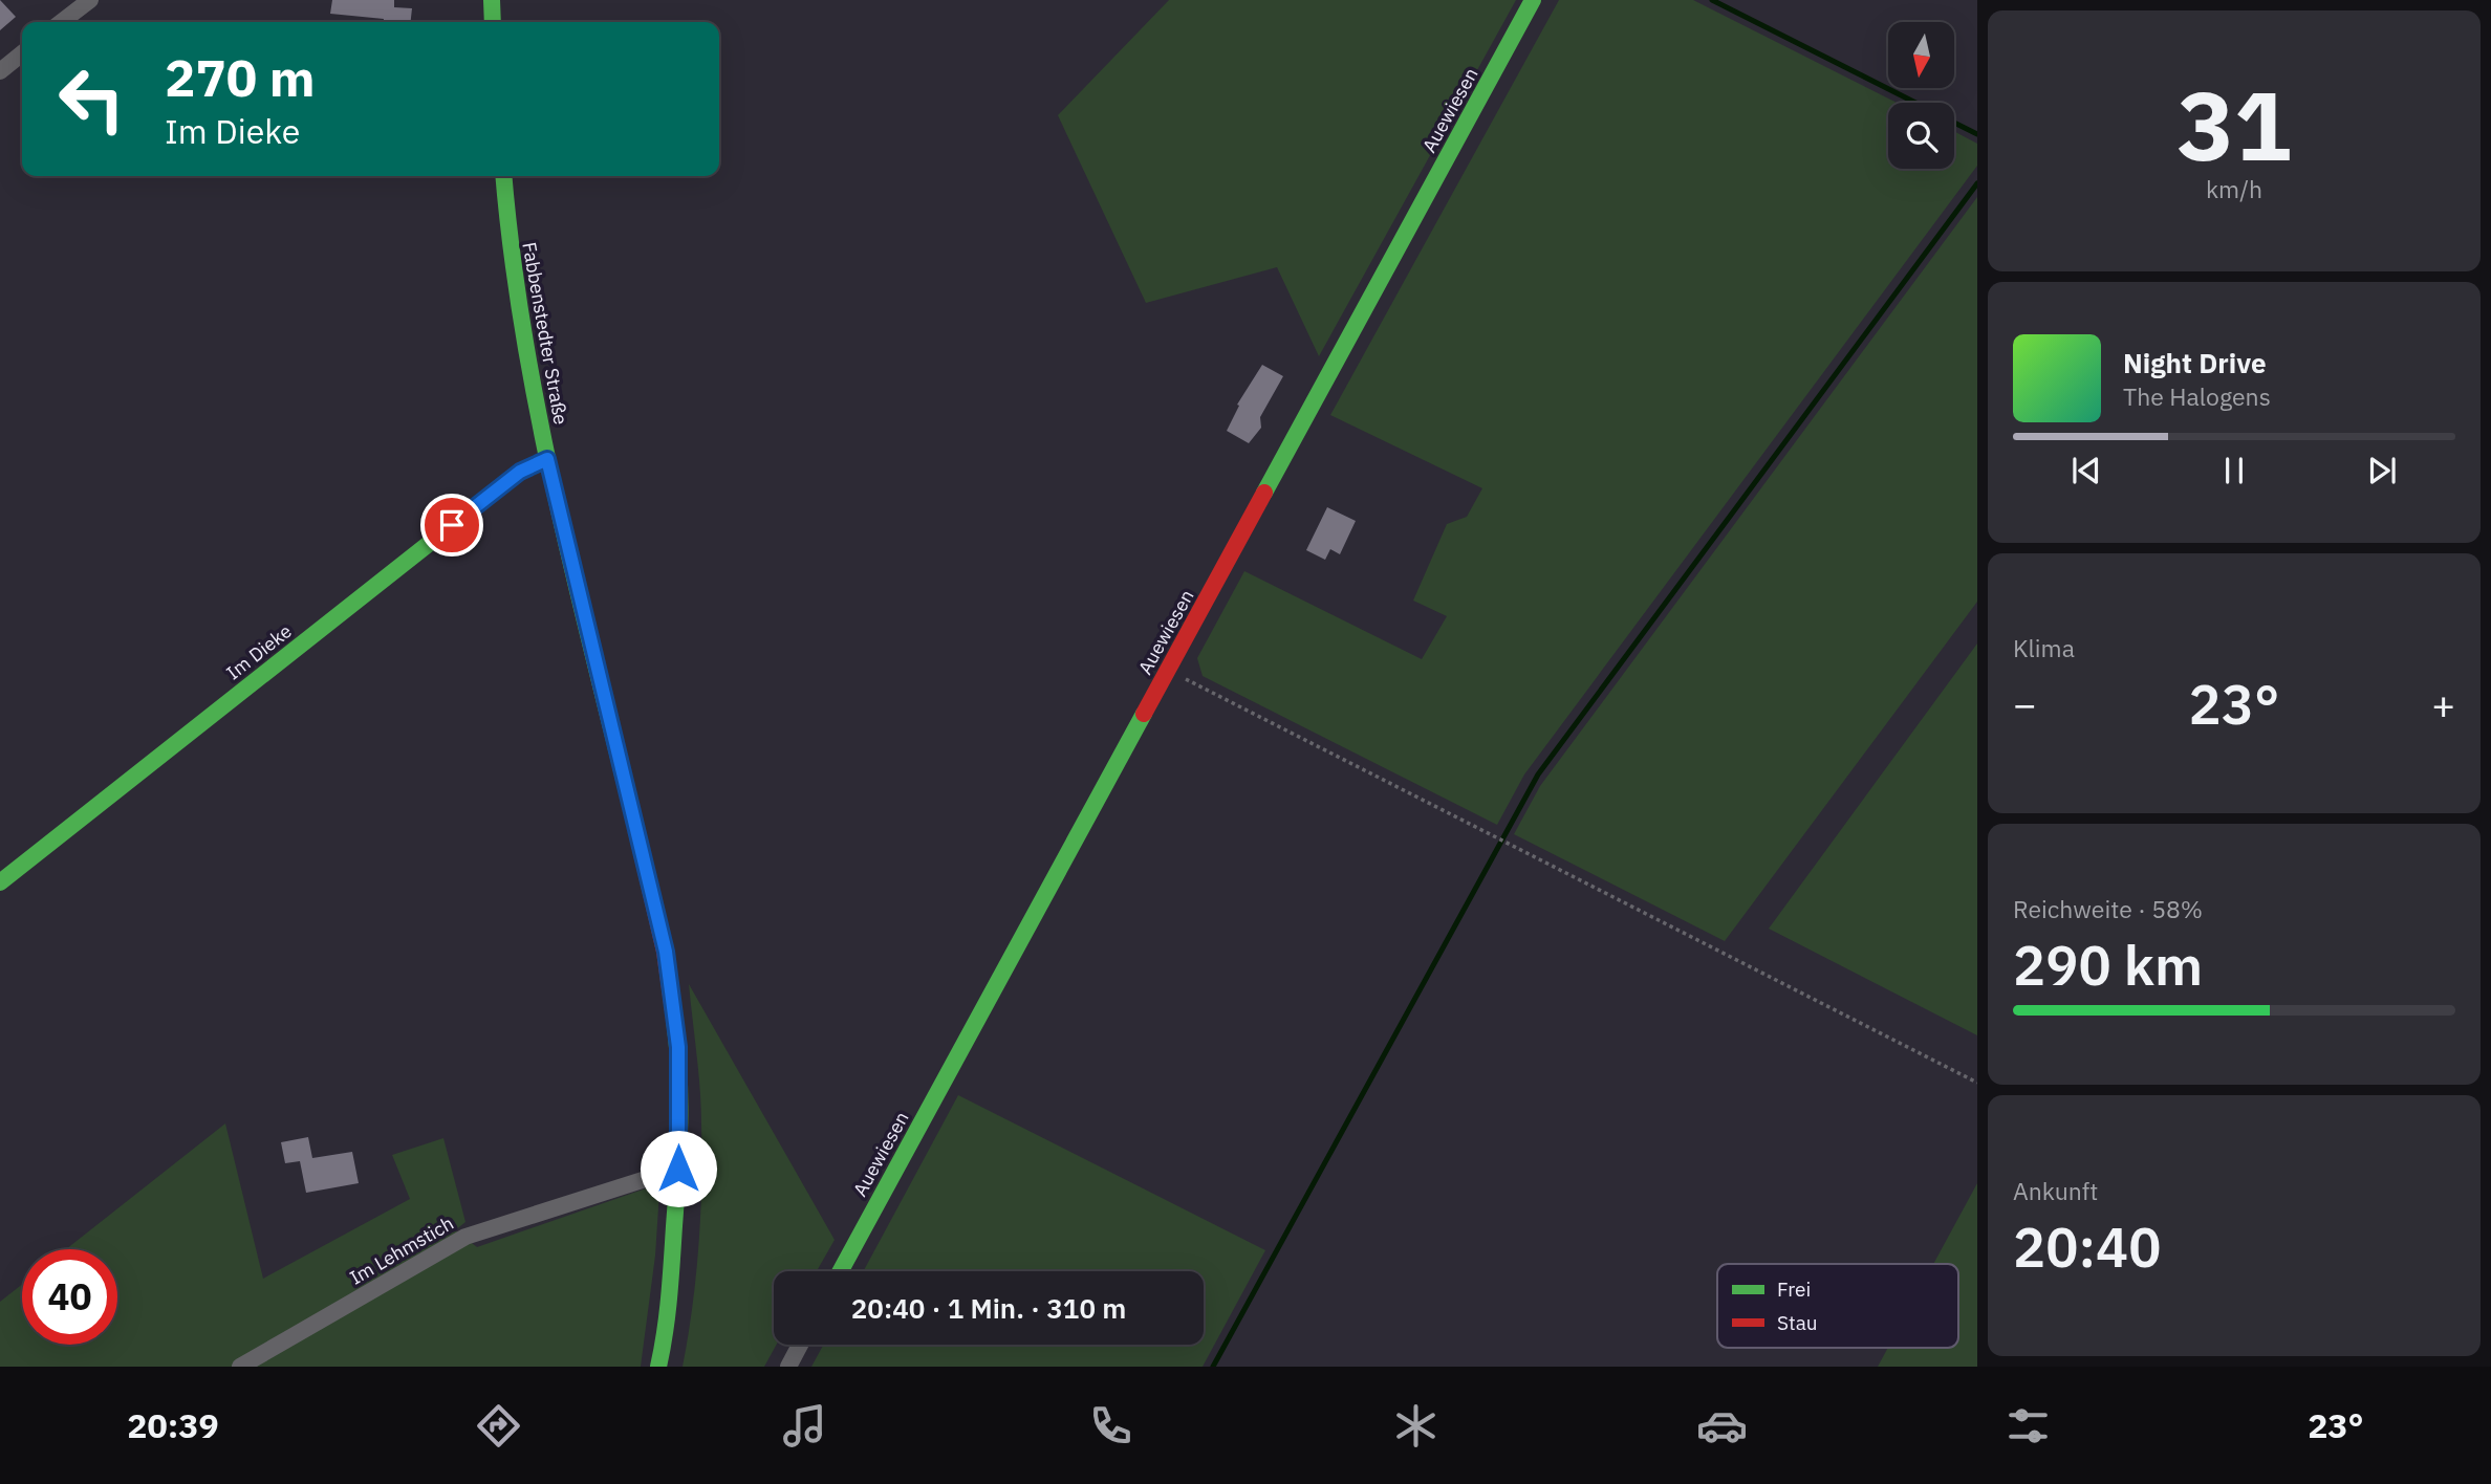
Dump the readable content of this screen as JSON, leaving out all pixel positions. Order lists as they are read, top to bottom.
{
  "streets": {
    "street": [
      "Auewiesen",
      "Fabbenstedter Straße",
      "Im Dieke",
      "Im Lehmstich"
    ]
  },
  "crossings": [
    ["Fabbenstedter Straße", "Im Dieke"],
    ["Fabbenstedter Straße", "Im Lehmstich"]
  ],
  "legend": ["Frei", "Stau"],
  "north": "bottom",
  "page": {
    "tile": [
      ["31", "km/h"],
      "Klima",
      ["Reichweite · 58%", "290 km"],
      ["Ankunft", "20:40"]
    ],
    "turn": ["270 m", "Im Dieke"],
    "song": ["Night Drive", "The Halogens"],
    "heat": ["−", "23°", "+"],
    "limit": "40",
    "trip": "20:40 · 1 Min. · 310 m",
    "tabs": ["20:39", "23°"]
  }
}
